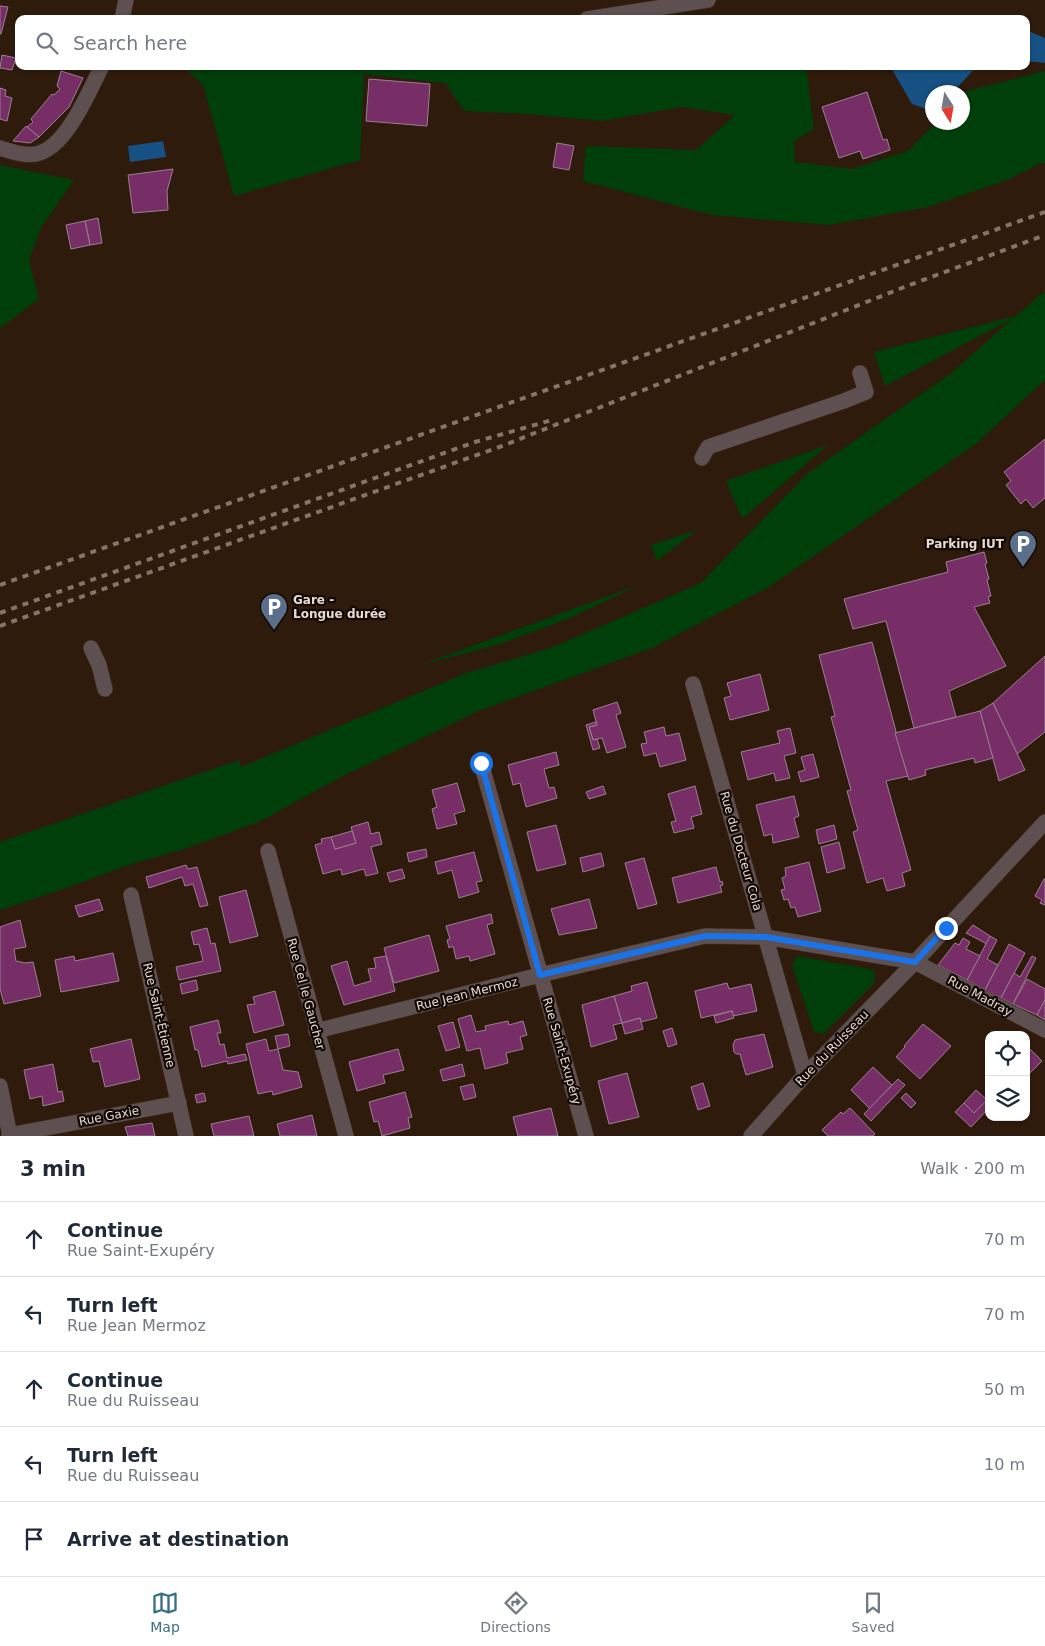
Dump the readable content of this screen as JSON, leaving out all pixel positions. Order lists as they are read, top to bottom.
{
  "streets": {
    "street": [
      "Rue du Docteur Cola",
      "Rue Cel le Gaucher",
      "Rue Jean Mermoz",
      "Rue Madray",
      "Rue Saint-Étienne",
      "Rue du Ruisseau",
      "Rue Saint-Exupéry",
      "Rue Gaxie"
    ]
  },
  "crossings": [
    ["Rue du Docteur Cola", "Rue Jean Mermoz"],
    ["Rue du Docteur Cola", "Rue du Ruisseau"],
    ["Rue Cel le Gaucher", "Rue Jean Mermoz"],
    ["Rue Jean Mermoz", "Rue Saint-Exupéry"],
    ["Rue Madray", "Rue du Ruisseau"],
    ["Rue Saint-Étienne", "Rue Gaxie"]
  ],
  "places": {
    "parking": ["Parking IUT", "Gare - Longue durée"]
  },
  "north": "bottom",
  "page": {
    "search": "Search here",
    "heading": ["3 min", "Walk · 200 m"],
    "list": [
      ["Continue", "Rue Saint-Exupéry", "70 m"],
      ["Turn left", "Rue Jean Mermoz", "70 m"],
      ["Continue", "Rue du Ruisseau", "50 m"],
      ["Turn left", "Rue du Ruisseau", "10 m"],
      "Arrive at destination"
    ],
    "nav": ["Map", "Directions", "Saved"]
  }
}
